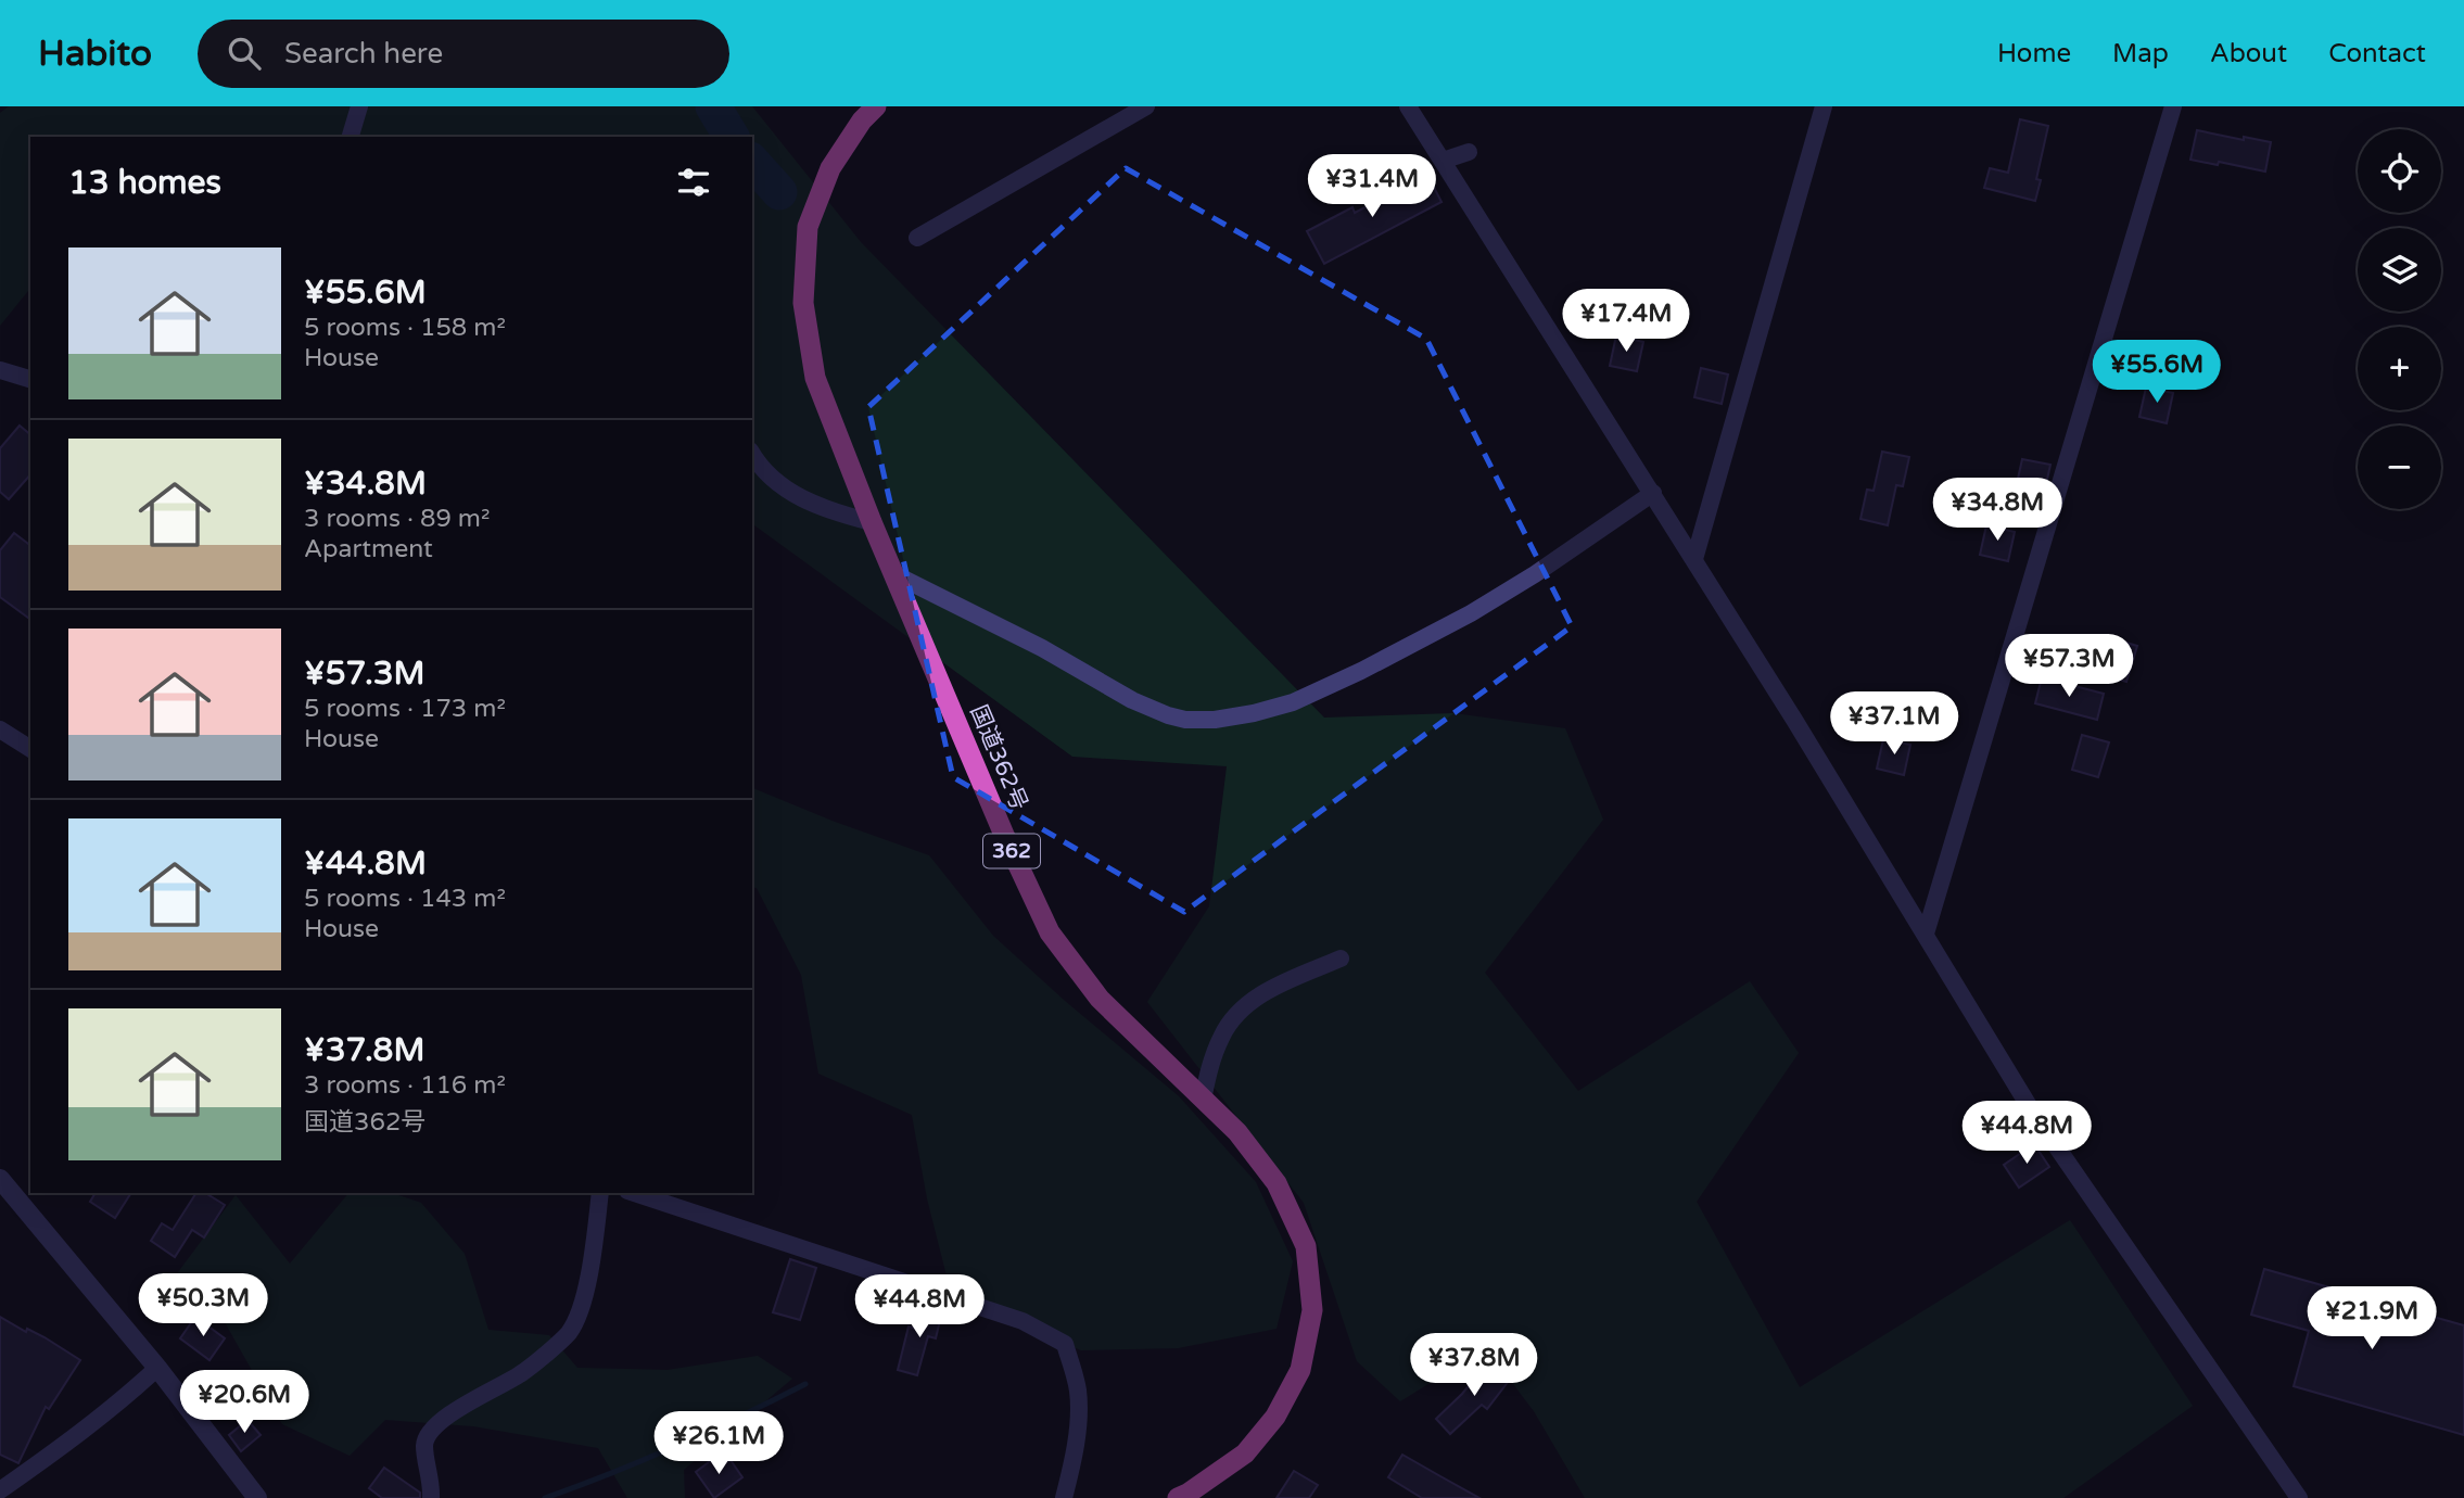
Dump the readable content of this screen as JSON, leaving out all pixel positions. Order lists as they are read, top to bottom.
{
  "streets": {
    "highway": ["国道362号", "362"]
  },
  "page": {
    "header": "Habito",
    "search": "Search here",
    "nav": [
      "Home",
      "Map",
      "About",
      "Contact"
    ],
    "map_buttons": ["+", "−"],
    "heading": "13 homes",
    "price": [
      "¥31.4M",
      "¥17.4M",
      "¥55.6M",
      "¥34.8M",
      "¥57.3M",
      "¥37.1M",
      "¥44.8M",
      "¥50.3M",
      "¥44.8M",
      "¥21.9M",
      "¥37.8M",
      "¥20.6M",
      "¥26.1M"
    ],
    "list": [
      {
        "name": "¥55.6M",
        "note": "5 rooms · 158 m² · House"
      },
      {
        "name": "¥34.8M",
        "note": "3 rooms · 89 m² · Apartment"
      },
      {
        "name": "¥57.3M",
        "note": "5 rooms · 173 m² · House"
      },
      {
        "name": "¥44.8M",
        "note": "5 rooms · 143 m² · House"
      },
      {
        "name": "¥37.8M",
        "note": "3 rooms · 116 m² · 国道362号"
      }
    ]
  }
}
